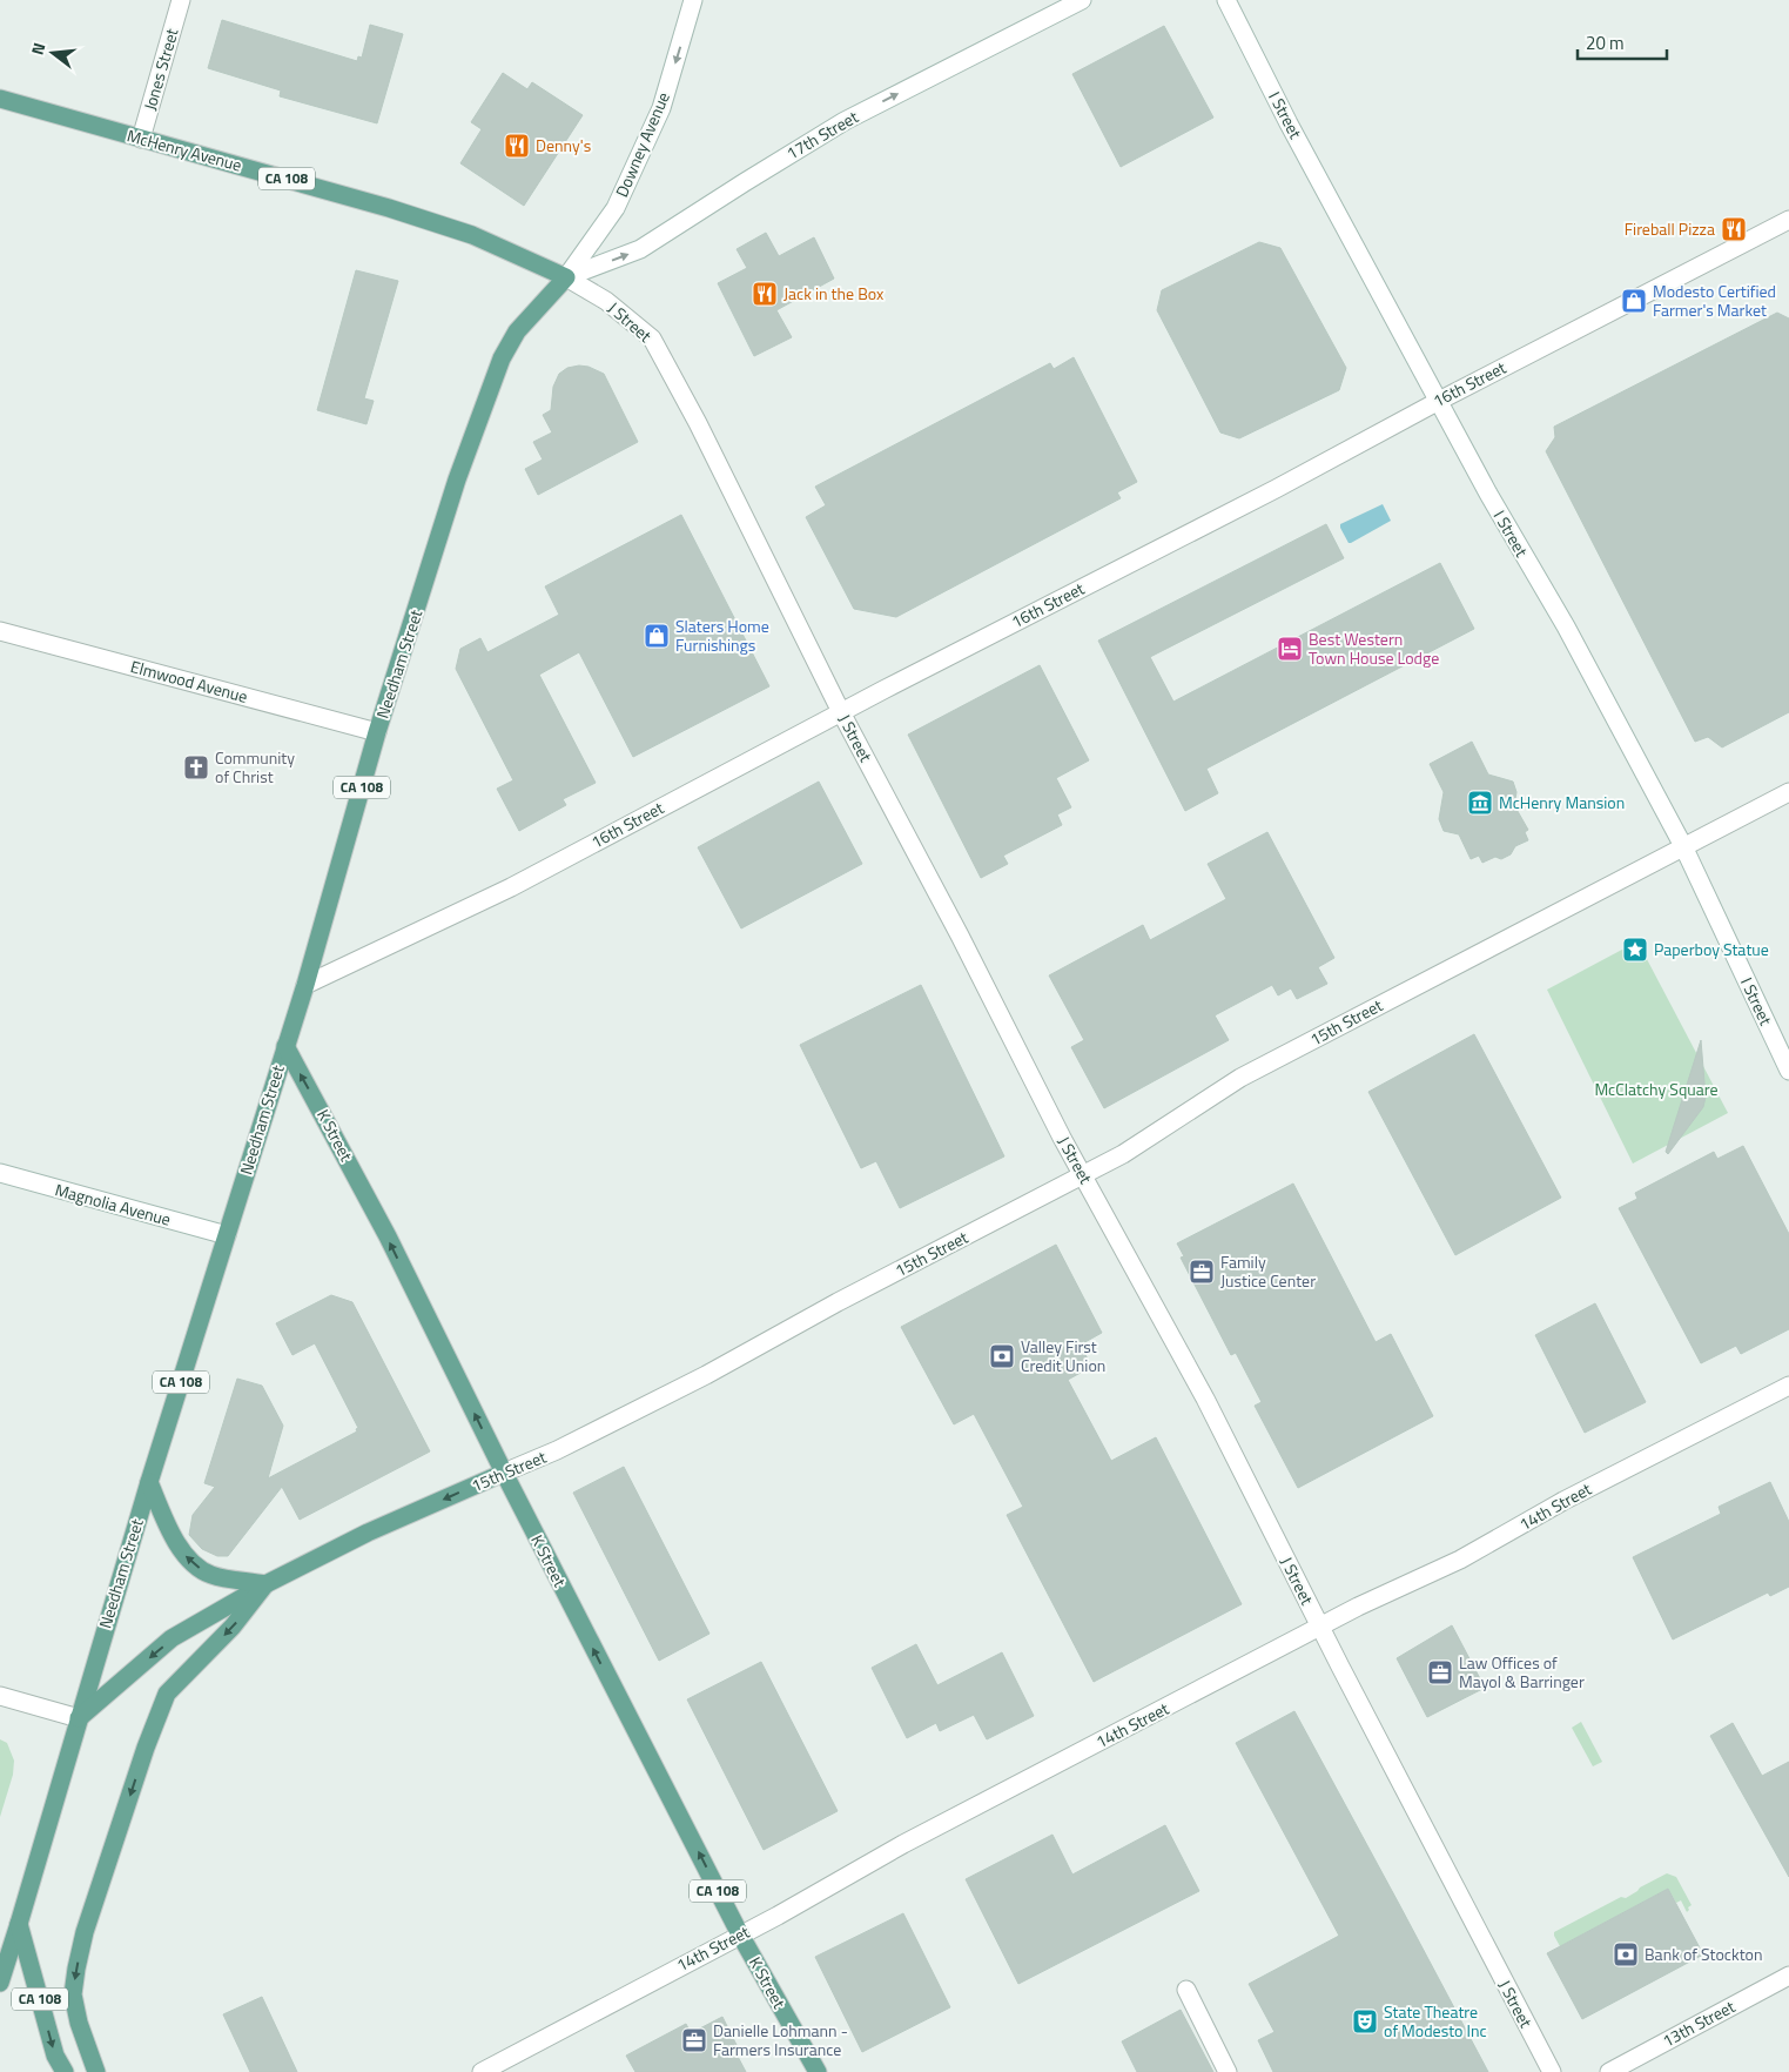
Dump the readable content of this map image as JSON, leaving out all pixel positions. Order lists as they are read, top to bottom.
{
  "streets": {
    "main road": [
      "McHenry Avenue",
      "CA 108",
      "Needham Street",
      "15th Street",
      "K Street"
    ],
    "street": [
      "Jones Street",
      "I Street",
      "17th Street",
      "Downey Avenue",
      "J Street",
      "16th Street",
      "Elmwood Avenue",
      "Magnolia Avenue",
      "14th Street",
      "13th Street"
    ]
  },
  "crossings": [
    ["Jones Street", "McHenry Avenue"],
    ["I Street", "16th Street"],
    ["I Street", "15th Street"],
    ["17th Street", "Downey Avenue"],
    ["17th Street", "McHenry Avenue"],
    ["17th Street", "J Street"],
    ["17th Street", "Needham Street"],
    ["Downey Avenue", "McHenry Avenue"],
    ["Downey Avenue", "J Street"],
    ["Downey Avenue", "Needham Street"],
    ["McHenry Avenue", "J Street"],
    ["McHenry Avenue", "Needham Street"],
    ["CA 108", "Needham Street"],
    ["J Street", "16th Street"],
    ["J Street", "Needham Street"],
    ["J Street", "15th Street"],
    ["J Street", "14th Street"],
    ["16th Street", "Needham Street"],
    ["Needham Street", "Elmwood Avenue"],
    ["Needham Street", "15th Street"],
    ["Needham Street", "K Street"],
    ["Needham Street", "Magnolia Avenue"],
    ["15th Street", "K Street"],
    ["K Street", "14th Street"]
  ],
  "one_way": ["17th Street", "Downey Avenue", "K Street"],
  "parks": ["McClatchy Square"],
  "places": {
    "restaurant": ["Denny's", "Fireball Pizza", "Jack in the Box"],
    "shop": ["Modesto Certified Farmer's Market", "Slaters Home Furnishings"],
    "hotel": ["Best Western Town House Lodge"],
    "church": ["Community of Christ"],
    "museum": ["McHenry Mansion"],
    "place": ["Paperboy Statue"],
    "office": ["Family Justice Center", "Law Offices of Mayol & Barringer", "Danielle Lohmann - Farmers Insurance"],
    "bank": ["Valley First Credit Union", "Bank of Stockton"],
    "theatre": ["State Theatre of Modesto Inc"]
  },
  "scale_bar": "20 m",
  "north": "left"
}
